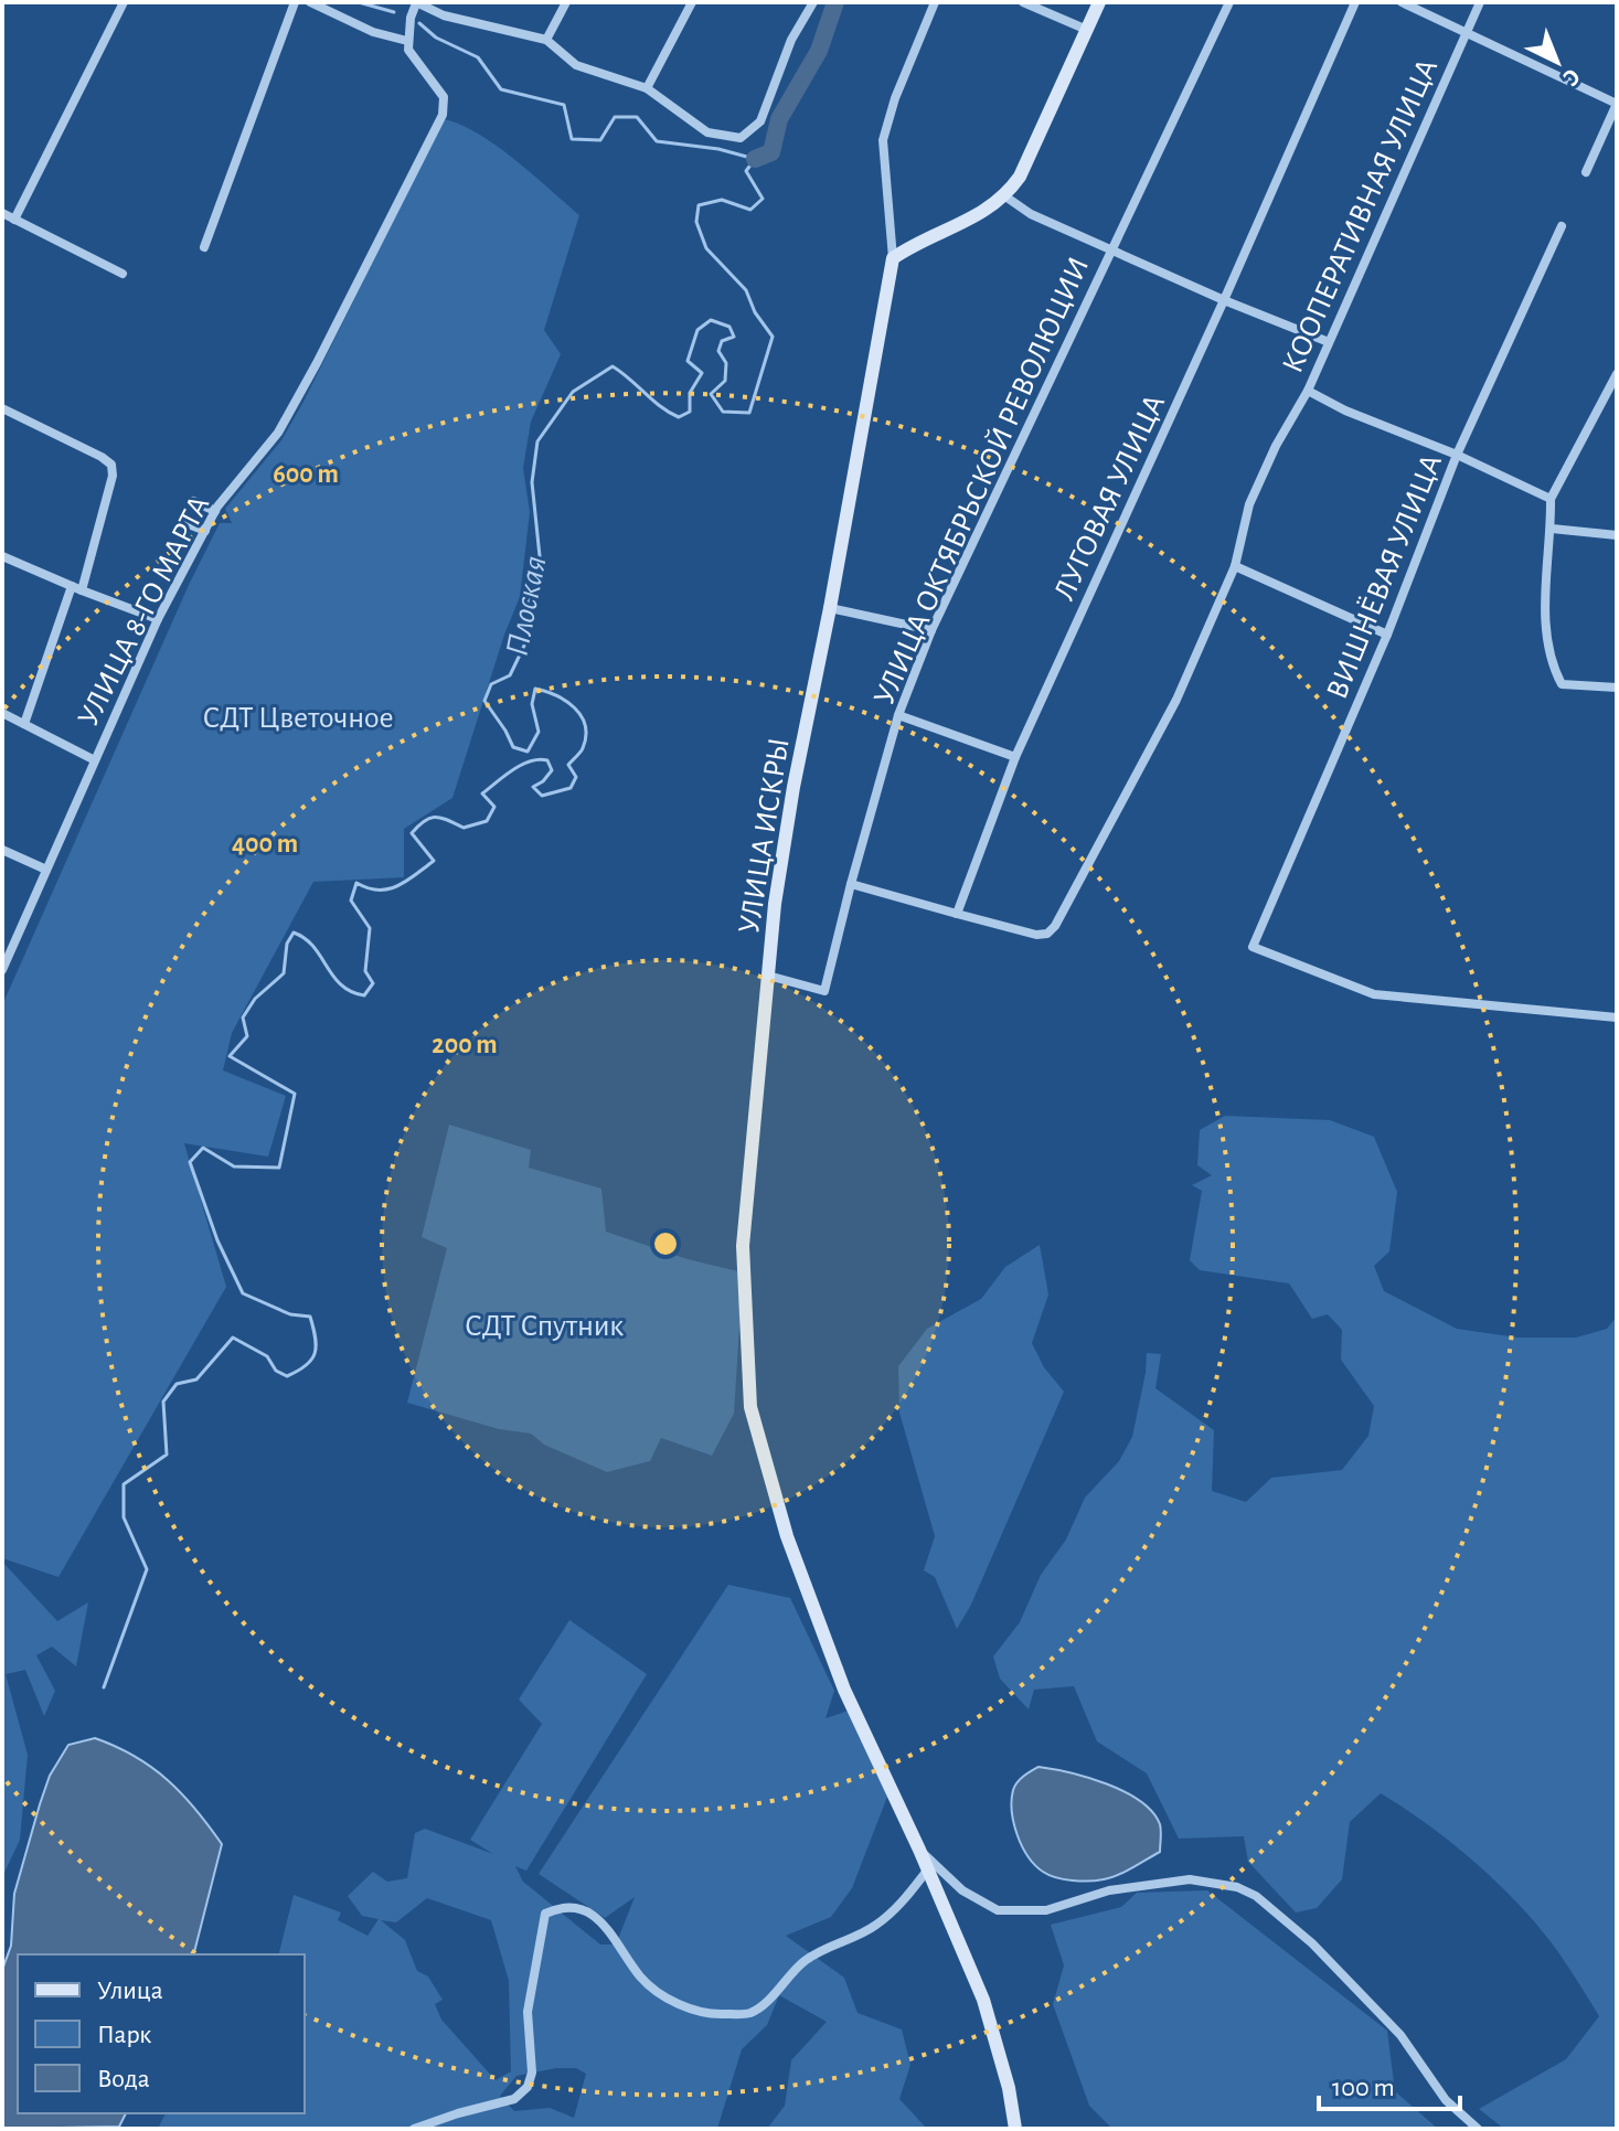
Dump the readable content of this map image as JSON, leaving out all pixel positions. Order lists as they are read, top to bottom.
{
  "streets": {
    "main road": ["УЛИЦА ИСКРЫ"],
    "street": [
      "КООПЕРАТИВНАЯ УЛИЦА",
      "УЛИЦА ОКТЯБРЬСКОЙ РЕВОЛЮЦИИ",
      "ЛУГОВАЯ УЛИЦА",
      "ВИШНЁВАЯ УЛИЦА",
      "УЛИЦА 8-ГО МАРТА"
    ]
  },
  "crossings": [
    ["КООПЕРАТИВНАЯ УЛИЦА", "ЛУГОВАЯ УЛИЦА"],
    ["УЛИЦА ОКТЯБРЬСКОЙ РЕВОЛЮЦИИ", "УЛИЦА ИСКРЫ"]
  ],
  "water": ["Плоская"],
  "parks": ["СДТ Цветочное", "СДТ Спутник"],
  "legend": ["Улица", "Парк", "Вода"],
  "scale_bar": "100 m",
  "north": "bottom right",
  "rings": ["600 m", "400 m", "200 m"]
}
